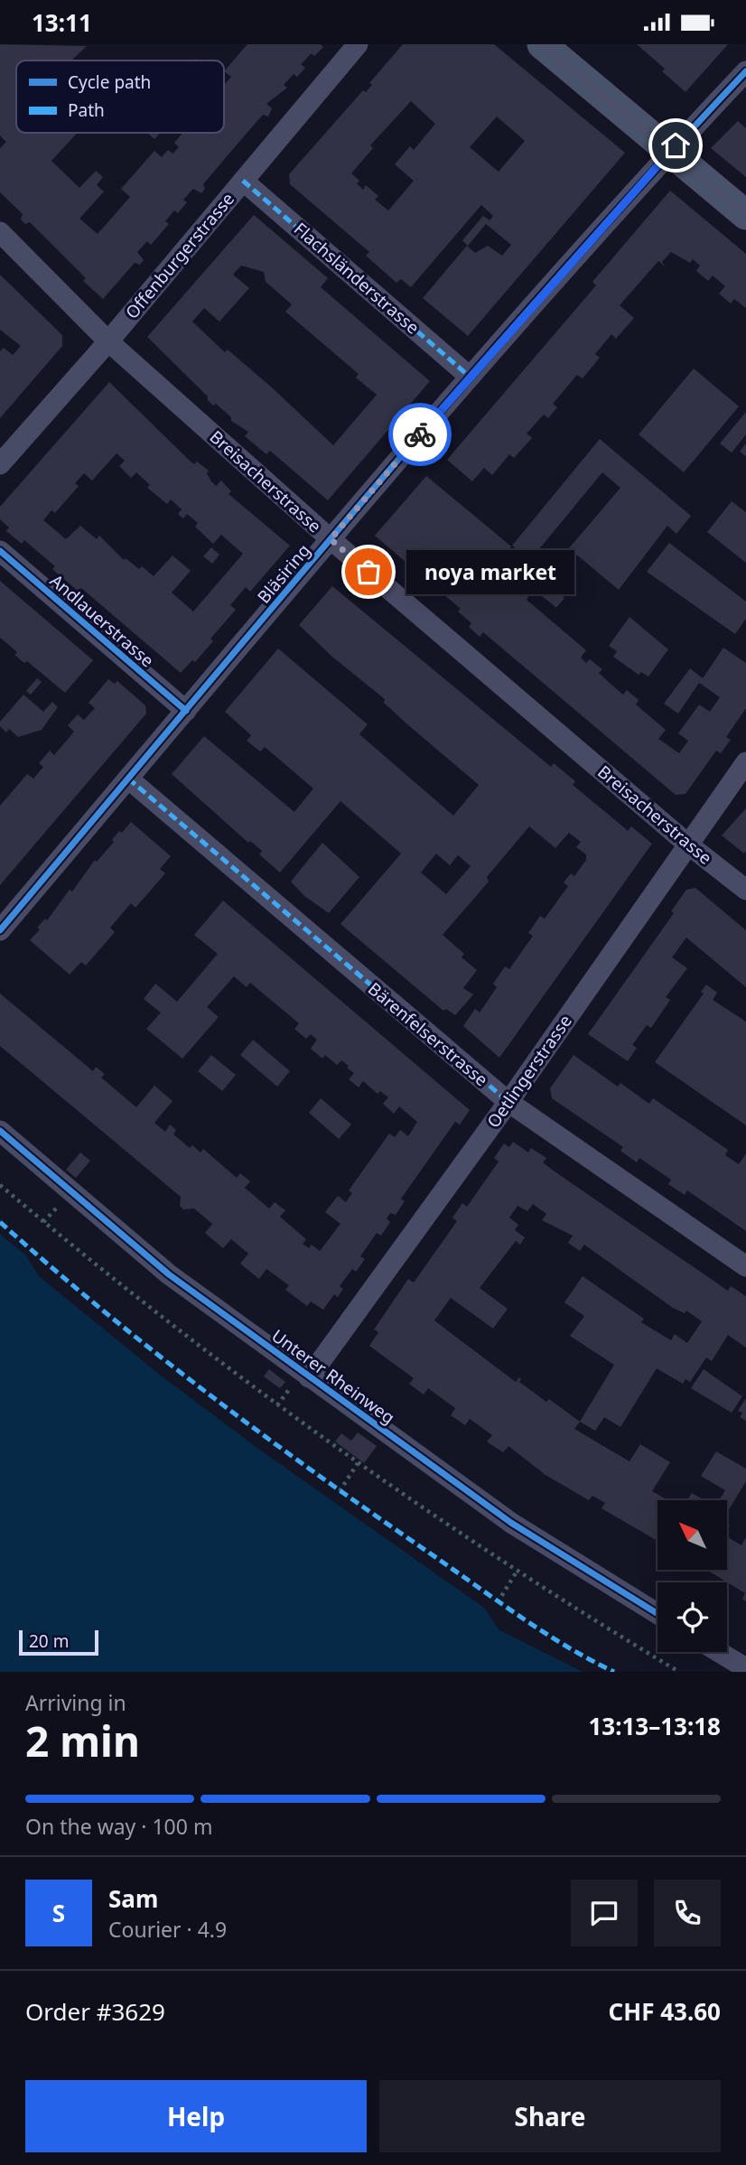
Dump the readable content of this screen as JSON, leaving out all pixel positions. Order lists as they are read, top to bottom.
{
  "streets": {
    "street": [
      "Offenburgerstrasse",
      "Flachsländerstrasse",
      "Breisacherstrasse",
      "Bläsiring",
      "Andlauerstrasse",
      "Bärenfelserstrasse",
      "Oetlingerstrasse",
      "Unterer Rheinweg"
    ]
  },
  "crossings": [
    ["Offenburgerstrasse", "Flachsländerstrasse"],
    ["Offenburgerstrasse", "Breisacherstrasse"],
    ["Flachsländerstrasse", "Bläsiring"],
    ["Breisacherstrasse", "Bläsiring"],
    ["Breisacherstrasse", "Oetlingerstrasse"],
    ["Bläsiring", "Andlauerstrasse"],
    ["Bläsiring", "Bärenfelserstrasse"],
    ["Bärenfelserstrasse", "Oetlingerstrasse"],
    ["Oetlingerstrasse", "Unterer Rheinweg"]
  ],
  "places": ["noya market"],
  "legend": ["Cycle path", "Path"],
  "scale_bar": "20 m",
  "north": "top left",
  "page": {
    "status": "13:11",
    "bubble": "noya market",
    "scale": "20 m",
    "heading": ["2 min", "Arriving in", "13:13–13:18"],
    "panel": [
      "Sam",
      "Courier · 4.9",
      "Order #3629",
      "CHF 43.60"
    ],
    "bar": "On the way · 100 m",
    "round": "S",
    "buttons": ["Help", "Share"]
  }
}
